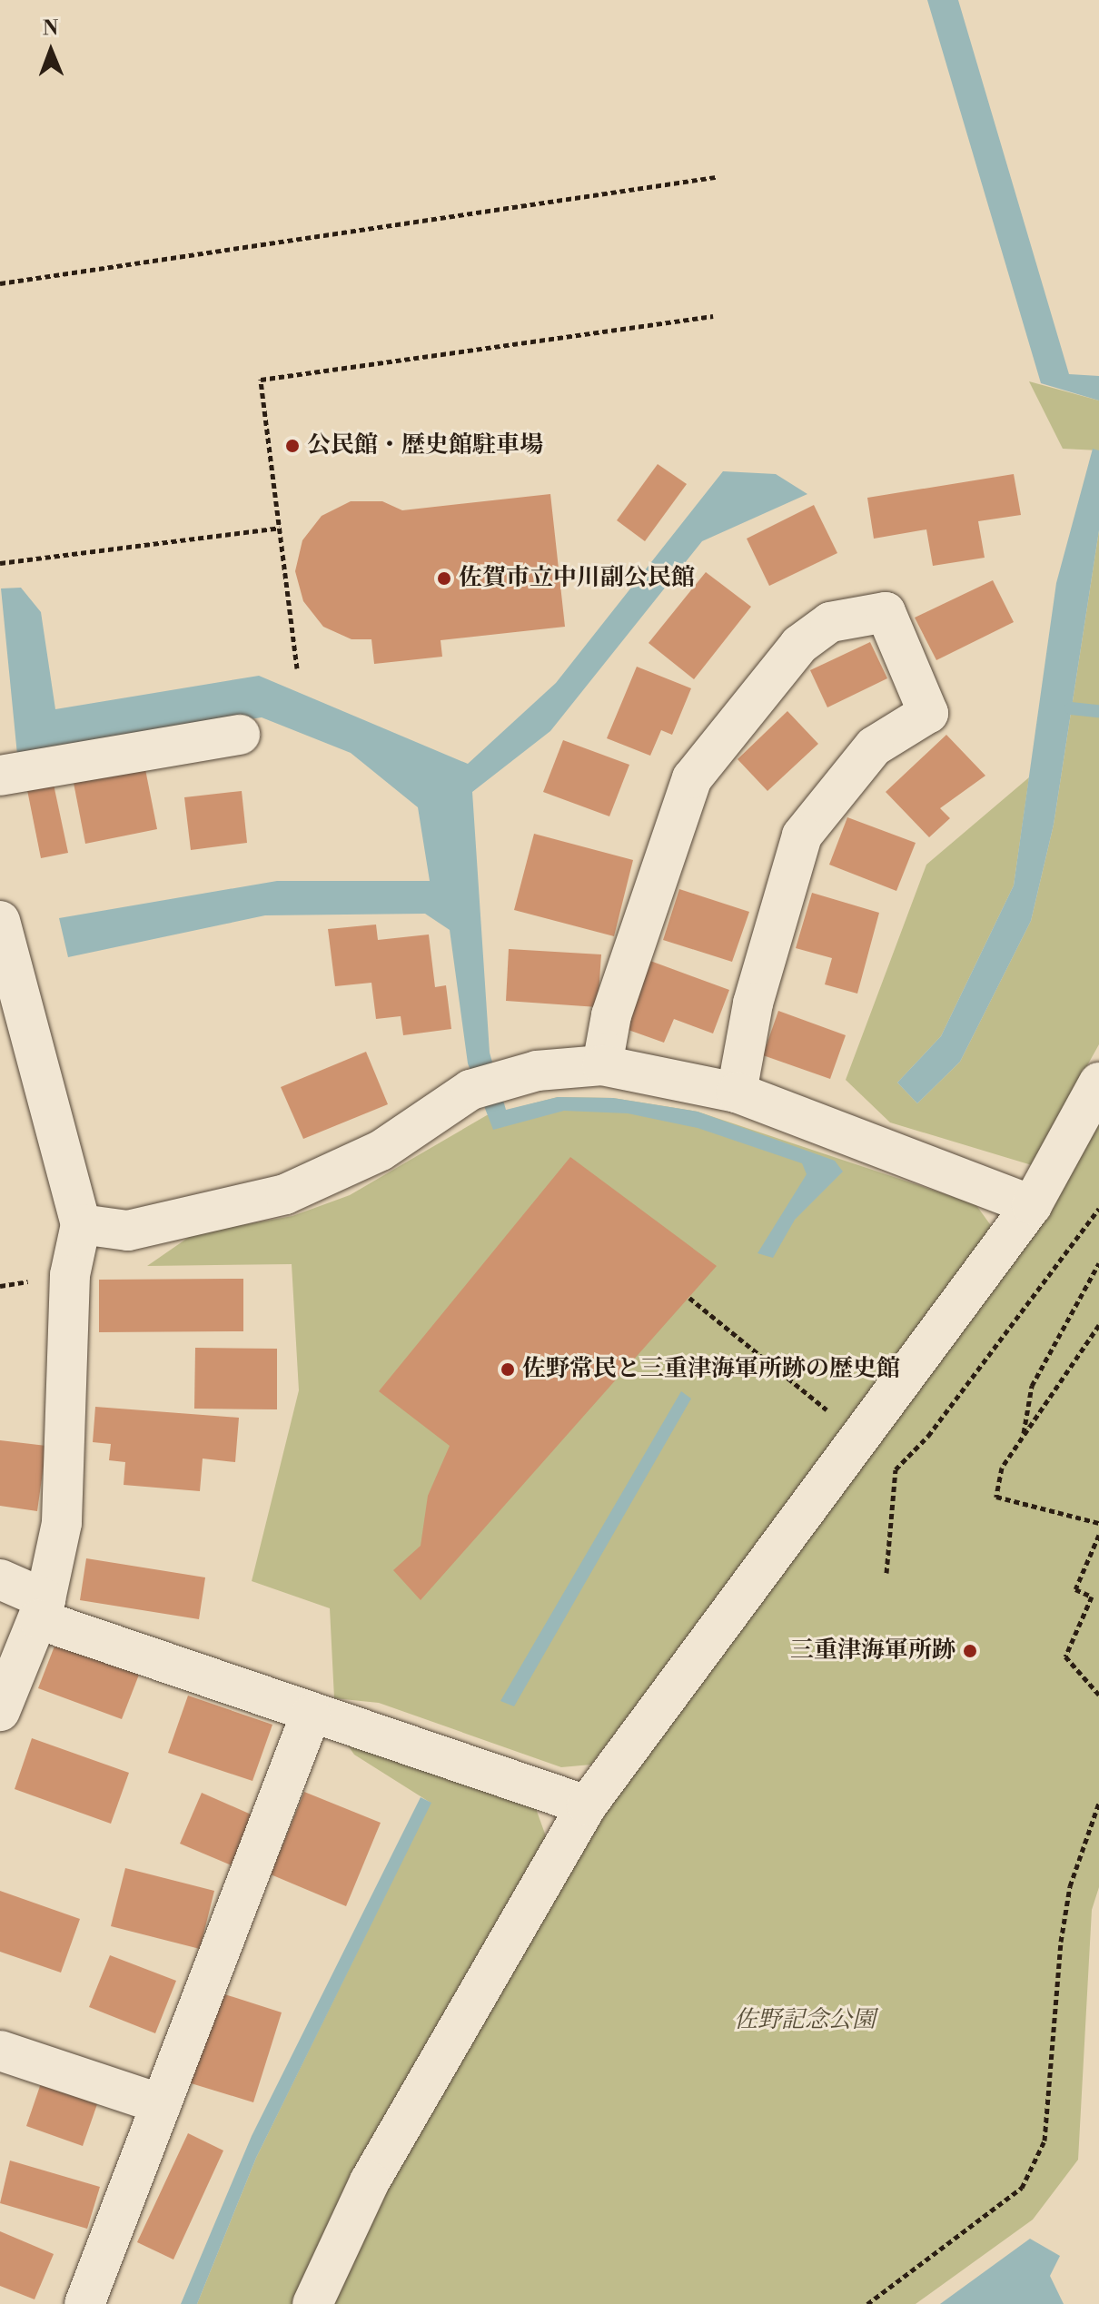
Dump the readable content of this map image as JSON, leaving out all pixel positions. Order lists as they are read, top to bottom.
{
  "parks": ["佐野記念公園"],
  "places": [
    "公民館・歴史館駐車場",
    "佐賀市立中川副公民館",
    "佐野常民と三重津海軍所跡の歴史館",
    "三重津海軍所跡"
  ],
  "north": "top"
}
